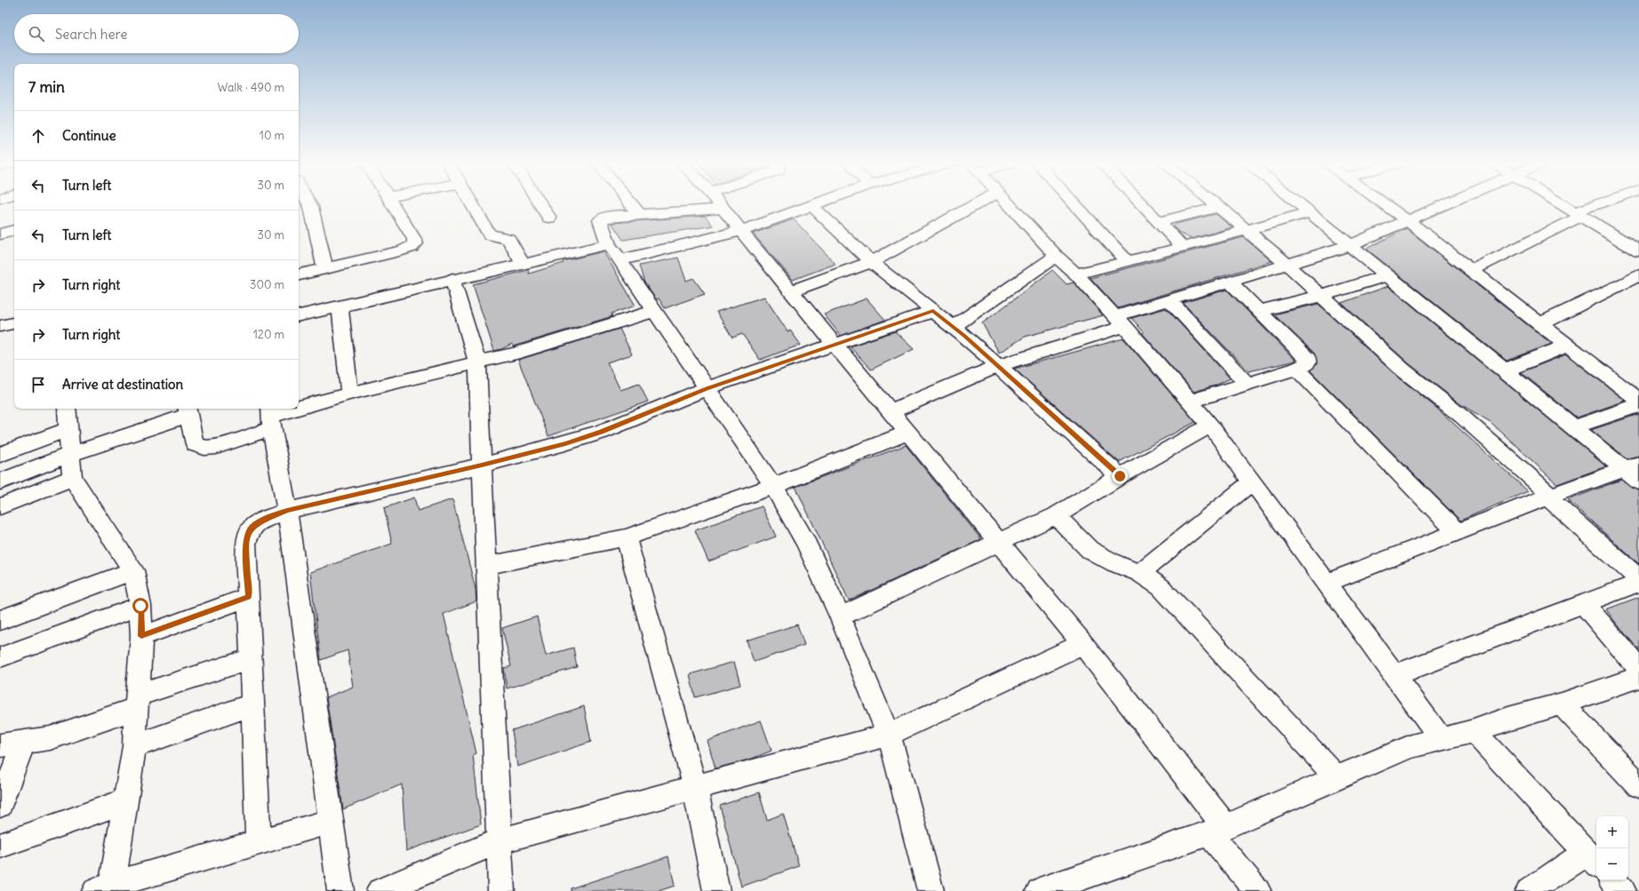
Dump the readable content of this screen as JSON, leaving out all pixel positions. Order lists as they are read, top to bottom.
{
  "page": {
    "search": "Search here",
    "heading": ["7 min", "Walk · 490 m"],
    "list": [
      ["Continue", "10 m"],
      ["Turn left", "30 m"],
      ["Turn left", "30 m"],
      ["Turn right", "300 m"],
      ["Turn right", "120 m"],
      "Arrive at destination"
    ],
    "map_buttons": ["+", "−"]
  }
}
